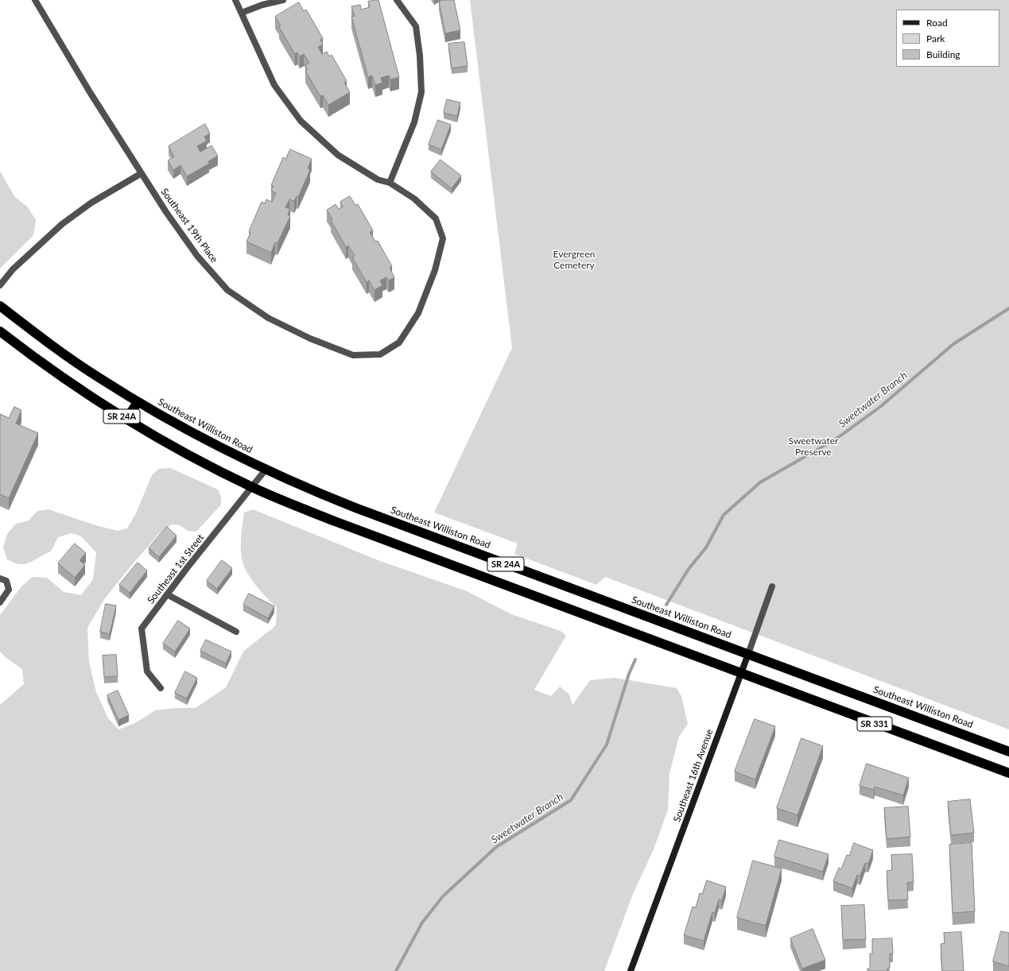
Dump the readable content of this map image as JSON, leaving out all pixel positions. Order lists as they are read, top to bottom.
{
  "streets": {
    "highway": ["SR 24A", "Southeast Williston Road", "SR 331"],
    "main road": ["Southeast 16th Avenue"],
    "street": ["Southeast 19th Place", "Southeast 1st Street"]
  },
  "crossings": [
    ["SR 24A", "Southeast 1st Street"],
    ["SR 24A", "SR 331"],
    ["SR 24A", "Southeast 16th Avenue"],
    ["Southeast Williston Road", "Southeast 1st Street"],
    ["Southeast Williston Road", "Southeast 16th Avenue"],
    ["SR 331", "Southeast 16th Avenue"]
  ],
  "water": ["Sweetwater Branch"],
  "parks": ["Evergreen Cemetery", "Sweetwater Preserve"],
  "legend": ["Road", "Park", "Building"]
}
